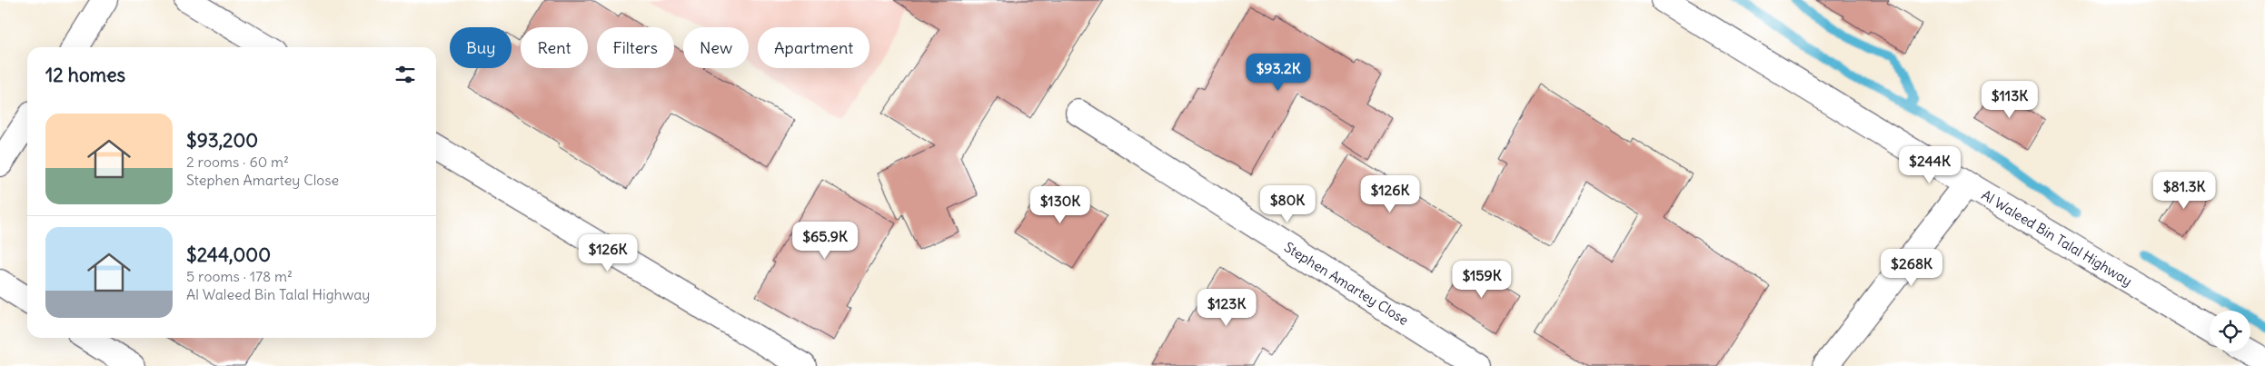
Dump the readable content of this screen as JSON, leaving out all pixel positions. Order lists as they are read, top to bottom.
{
  "streets": {
    "street": ["Al Waleed Bin Talal Highway", "Stephen Amartey Close"]
  },
  "page": {
    "chip": [
      "Buy",
      "Rent",
      "Filters",
      "New",
      "Apartment"
    ],
    "heading": "12 homes",
    "price": [
      "$93.2K",
      "$113K",
      "$244K",
      "$81.3K",
      "$126K",
      "$80K",
      "$130K",
      "$65.9K",
      "$126K",
      "$268K",
      "$159K",
      "$123K"
    ],
    "list": [
      {
        "name": "$93,200",
        "note": "2 rooms · 60 m² · Stephen Amartey Close"
      },
      {
        "name": "$244,000",
        "note": "5 rooms · 178 m² · Al Waleed Bin Talal Highway"
      }
    ]
  }
}
